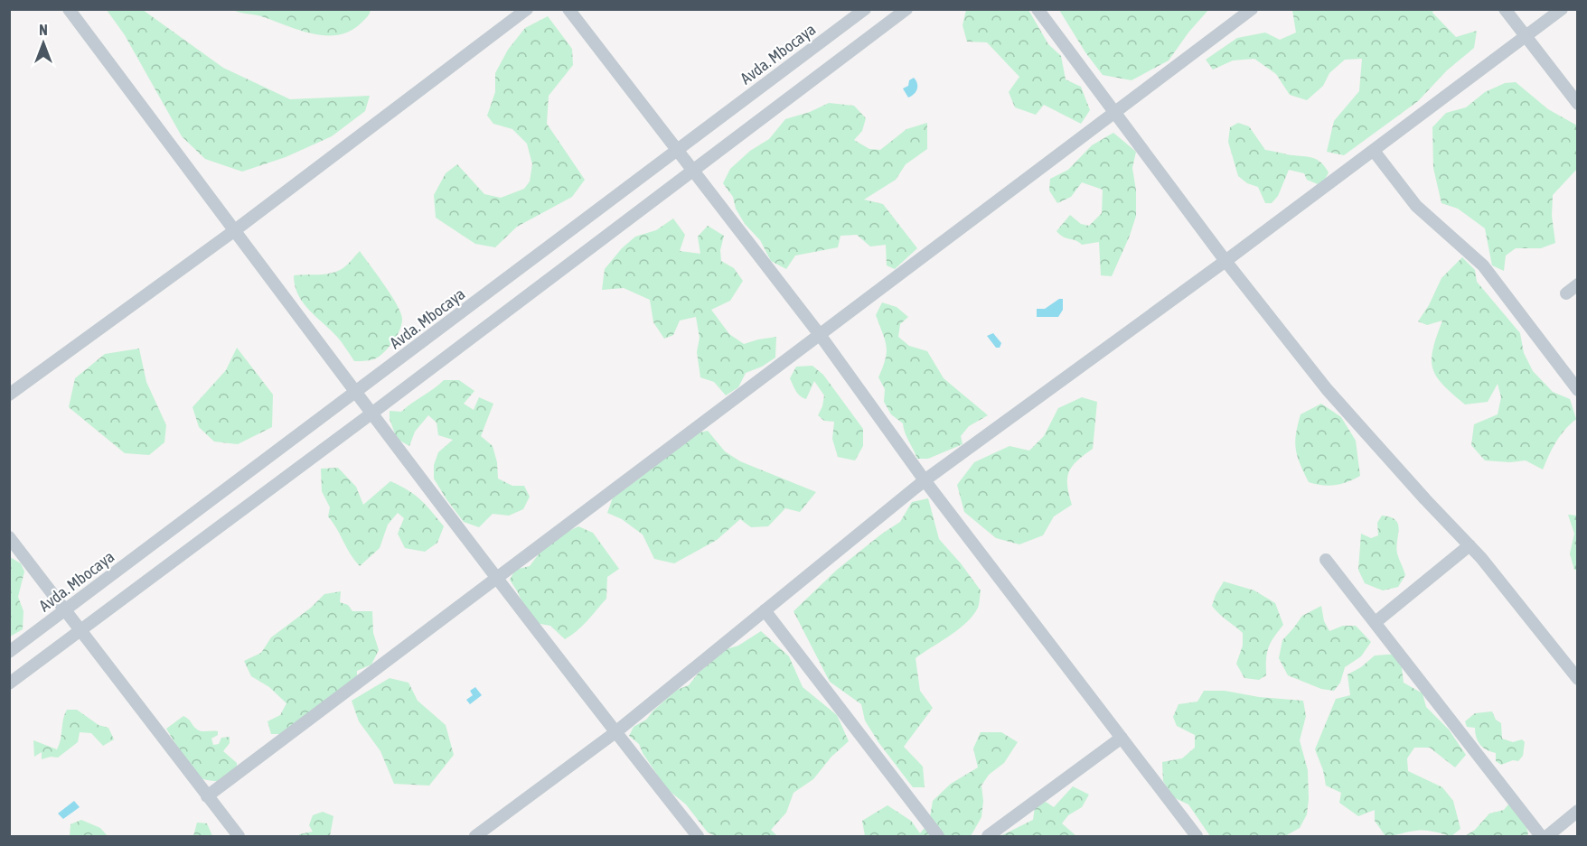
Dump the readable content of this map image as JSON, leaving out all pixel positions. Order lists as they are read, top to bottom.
{
  "streets": {
    "street": ["Avda. Mbocaya"]
  },
  "north": "top"
}
